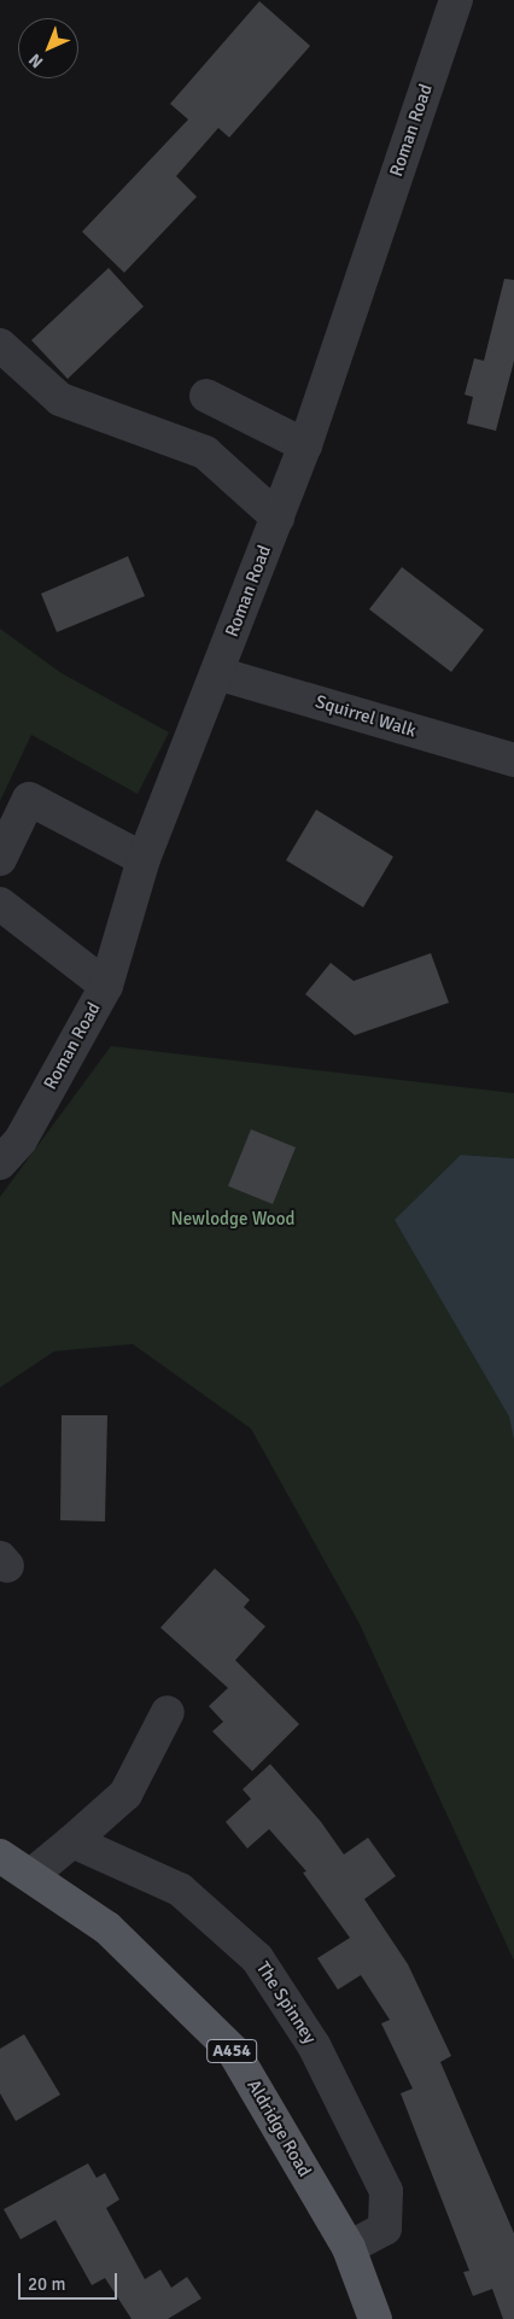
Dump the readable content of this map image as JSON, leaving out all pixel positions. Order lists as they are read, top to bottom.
{
  "streets": {
    "main road": ["A454", "Aldridge Road"],
    "street": ["Roman Road", "Squirrel Walk", "The Spinney"]
  },
  "crossings": [
    ["Roman Road", "Squirrel Walk"],
    ["The Spinney", "Aldridge Road"]
  ],
  "parks": ["Newlodge Wood"],
  "scale_bar": "20 m",
  "north": "bottom left"
}
